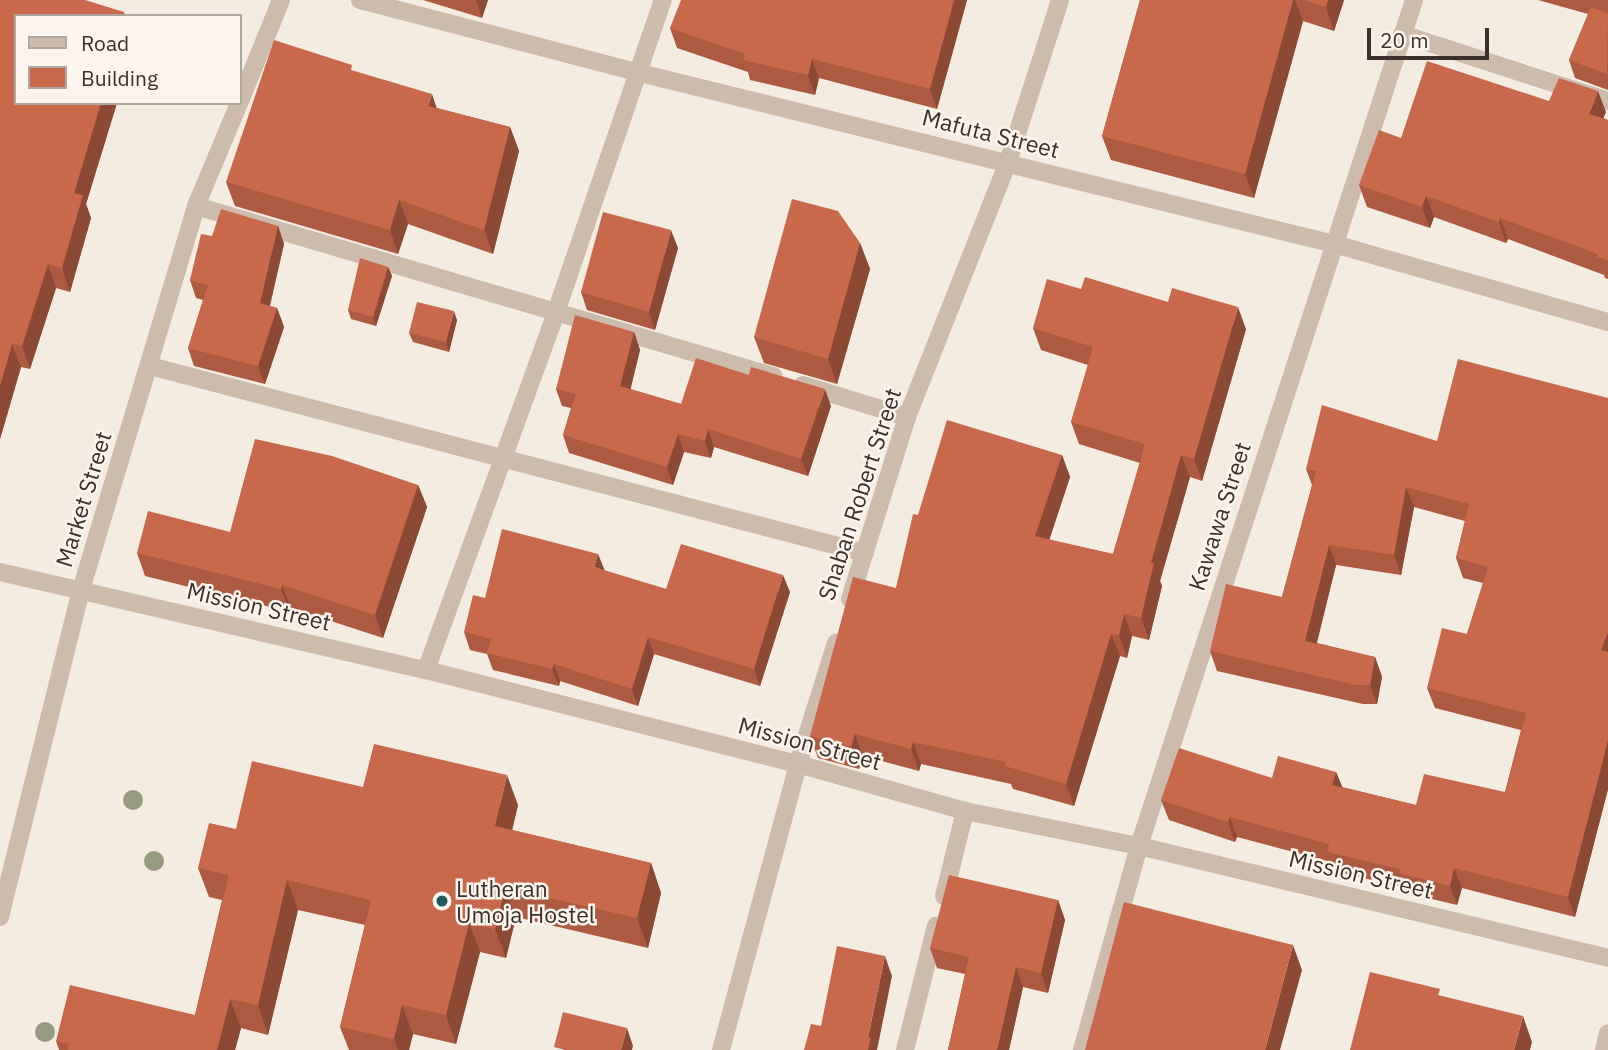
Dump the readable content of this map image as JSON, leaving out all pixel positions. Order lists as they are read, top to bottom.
{
  "streets": {
    "street": [
      "Mafuta Street",
      "Shaban Robert Street",
      "Market Street",
      "Kawawa Street",
      "Mission Street"
    ]
  },
  "crossings": [
    ["Mafuta Street", "Shaban Robert Street"],
    ["Mafuta Street", "Kawawa Street"],
    ["Shaban Robert Street", "Mission Street"],
    ["Market Street", "Mission Street"],
    ["Kawawa Street", "Mission Street"]
  ],
  "places": ["Lutheran Umoja Hostel"],
  "legend": ["Road", "Building"],
  "scale_bar": "20 m"
}
